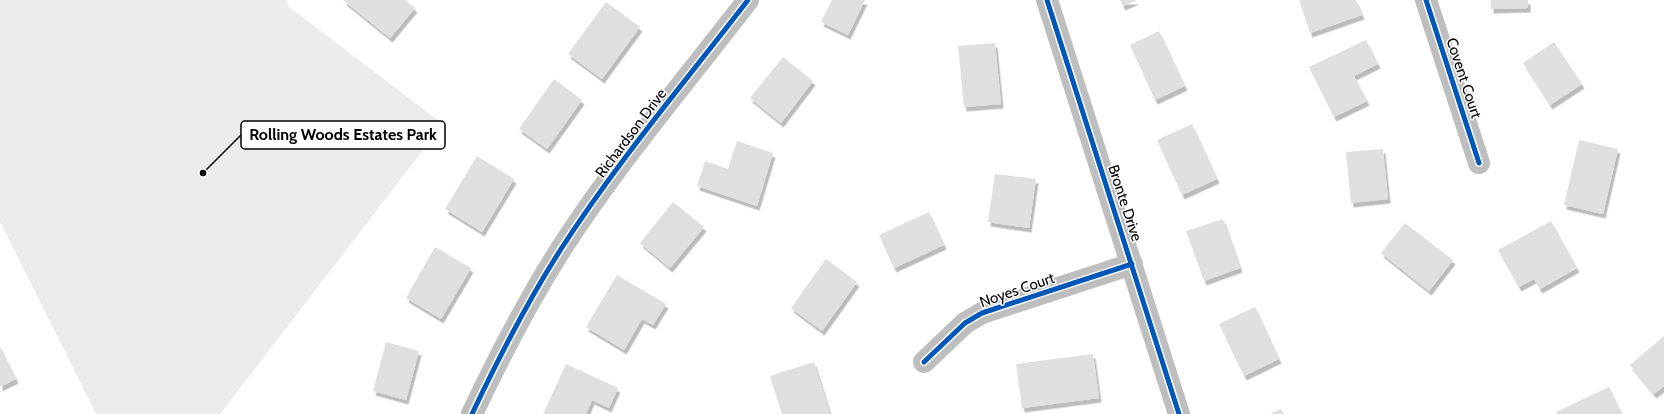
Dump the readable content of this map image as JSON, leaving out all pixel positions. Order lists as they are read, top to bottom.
{
  "streets": {
    "street": [
      "Covent Court",
      "Richardson Drive",
      "Bronte Drive",
      "Noyes Court"
    ]
  },
  "crossings": [
    ["Bronte Drive", "Noyes Court"]
  ],
  "places": ["Rolling Woods Estates Park"]
}
